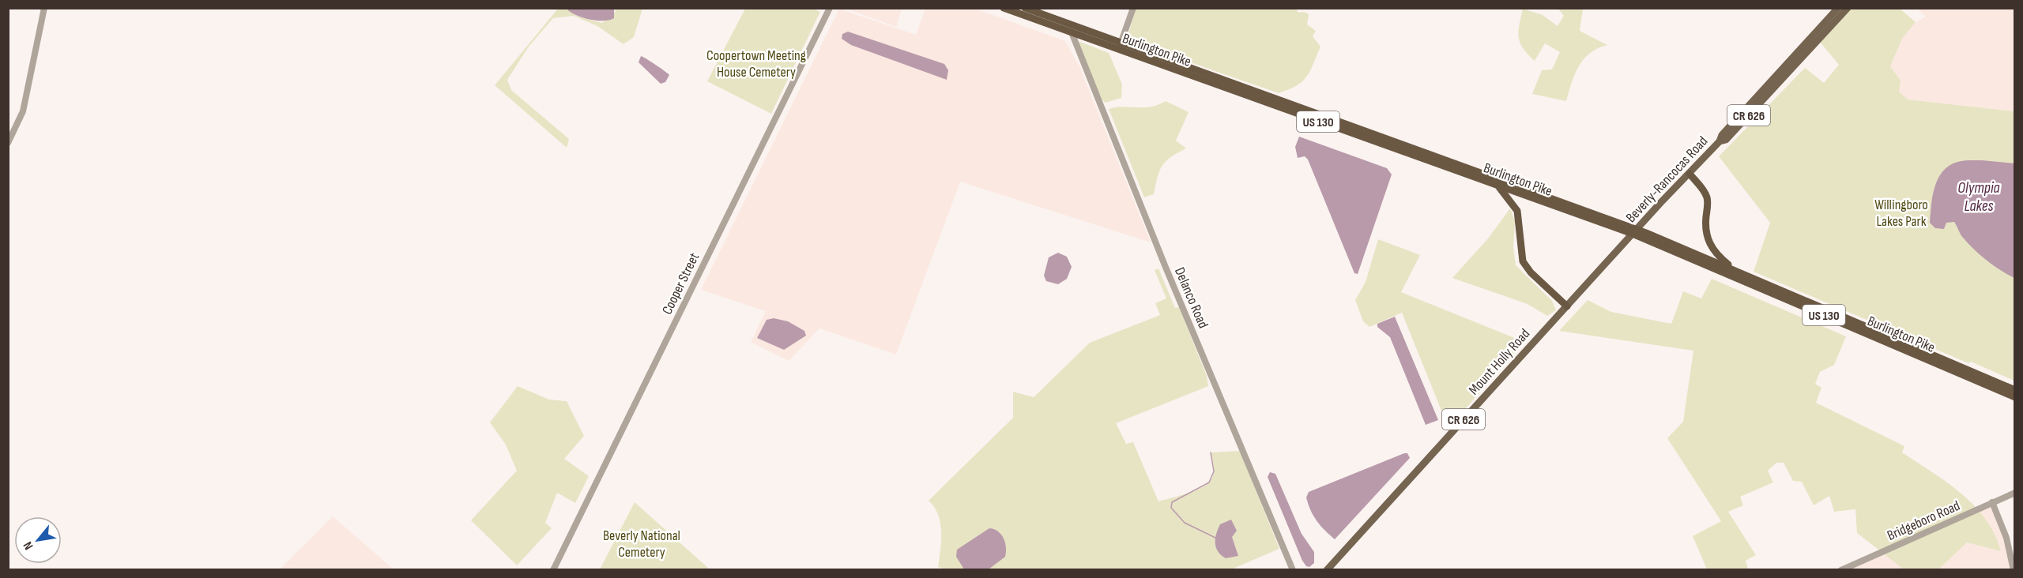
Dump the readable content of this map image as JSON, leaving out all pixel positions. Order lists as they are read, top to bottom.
{
  "streets": {
    "highway": ["Burlington Pike", "US 130"],
    "main road": ["CR 626", "Beverly-Rancocas Road", "Mount Holly Road"],
    "street": ["Cooper Street", "Delanco Road", "Bridgeboro Road"]
  },
  "crossings": [
    ["Burlington Pike", "Beverly-Rancocas Road"],
    ["Burlington Pike", "Delanco Road"],
    ["Burlington Pike", "Mount Holly Road"],
    ["Beverly-Rancocas Road", "Mount Holly Road"]
  ],
  "water": ["Olympia Lakes"],
  "parks": ["Coopertown Meeting House Cemetery", "Willingboro Lakes Park", "Beverly National Cemetery"],
  "north": "bottom left"
}
